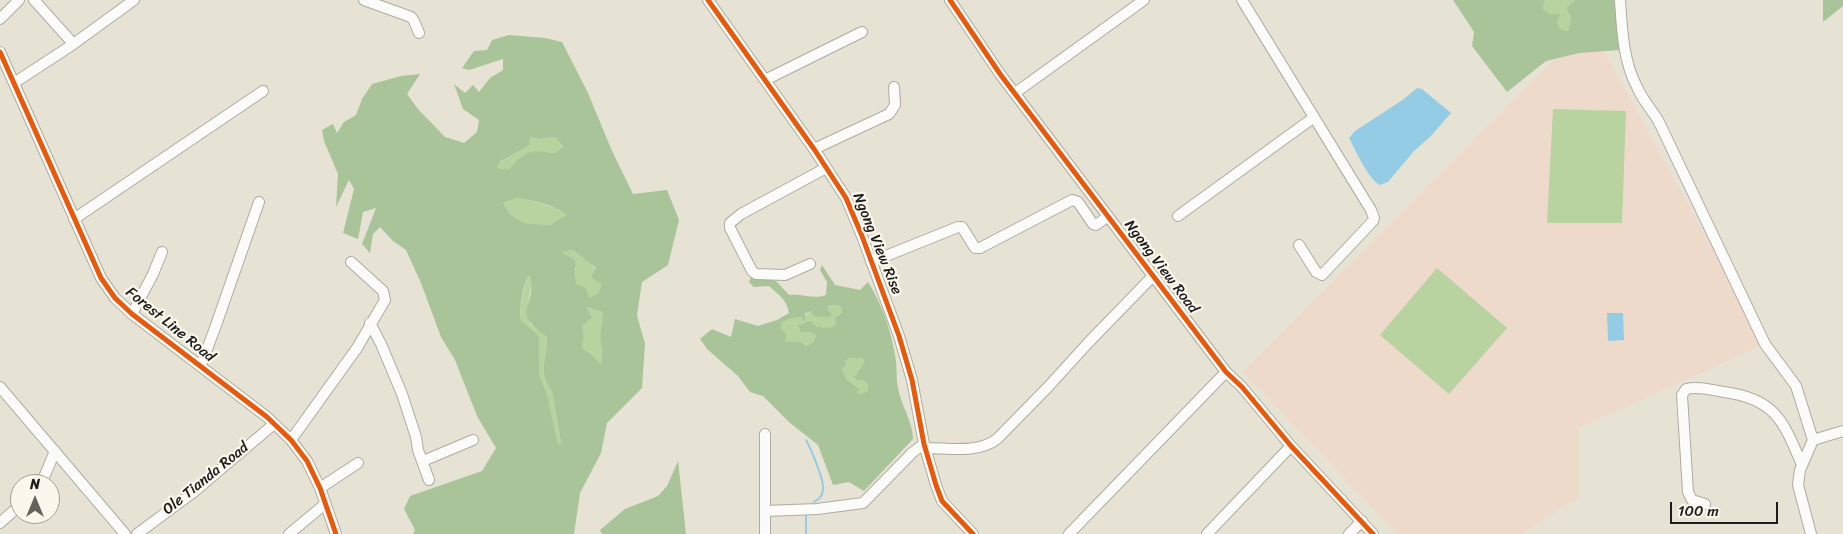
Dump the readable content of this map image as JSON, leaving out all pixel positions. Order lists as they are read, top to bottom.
{
  "streets": {
    "street": [
      "Ngong View Rise",
      "Ngong View Road",
      "Forest Line Road",
      "Ole Tianda Road"
    ]
  },
  "crossings": [
    ["Forest Line Road", "Ole Tianda Road"]
  ],
  "scale_bar": "100 m",
  "north": "top"
}
